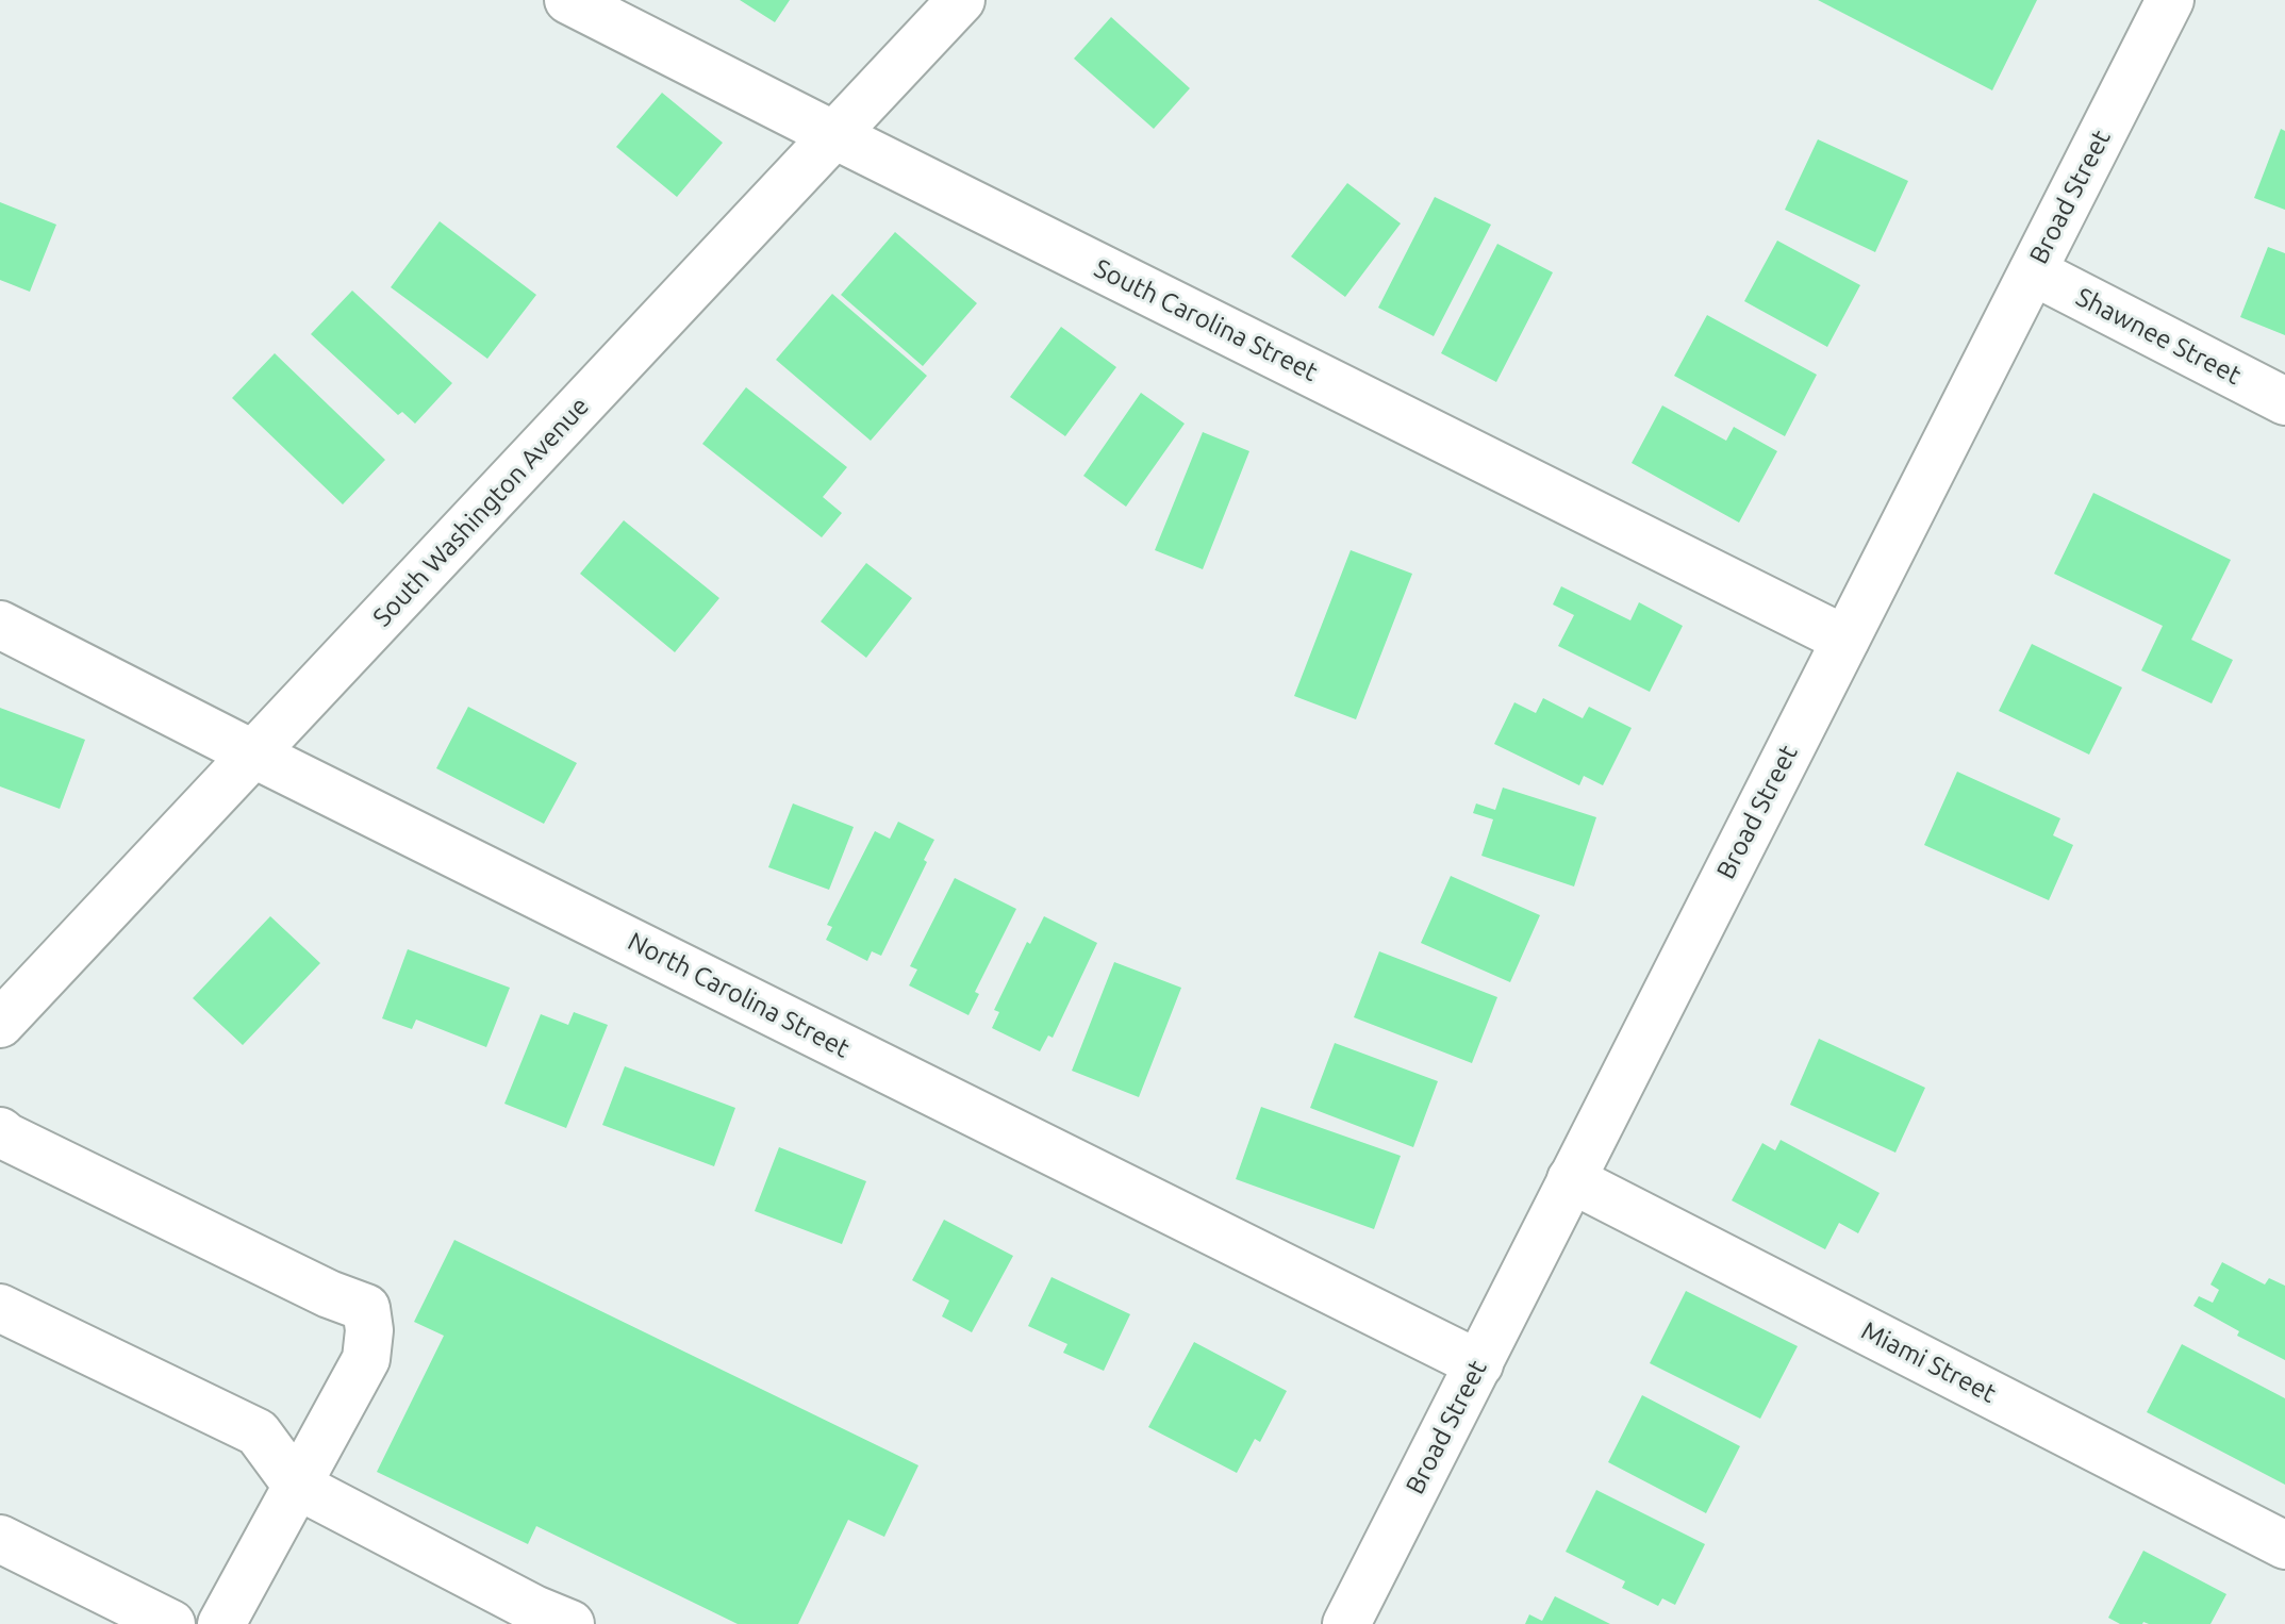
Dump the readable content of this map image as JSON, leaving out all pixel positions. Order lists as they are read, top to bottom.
{
  "streets": {
    "street": [
      "Broad Street",
      "South Carolina Street",
      "Shawnee Street",
      "South Washington Avenue",
      "North Carolina Street",
      "Miami Street"
    ]
  },
  "crossings": [
    ["Broad Street", "South Carolina Street"],
    ["Broad Street", "Shawnee Street"],
    ["Broad Street", "North Carolina Street"],
    ["Broad Street", "Miami Street"],
    ["South Carolina Street", "South Washington Avenue"],
    ["South Washington Avenue", "North Carolina Street"]
  ]
}
